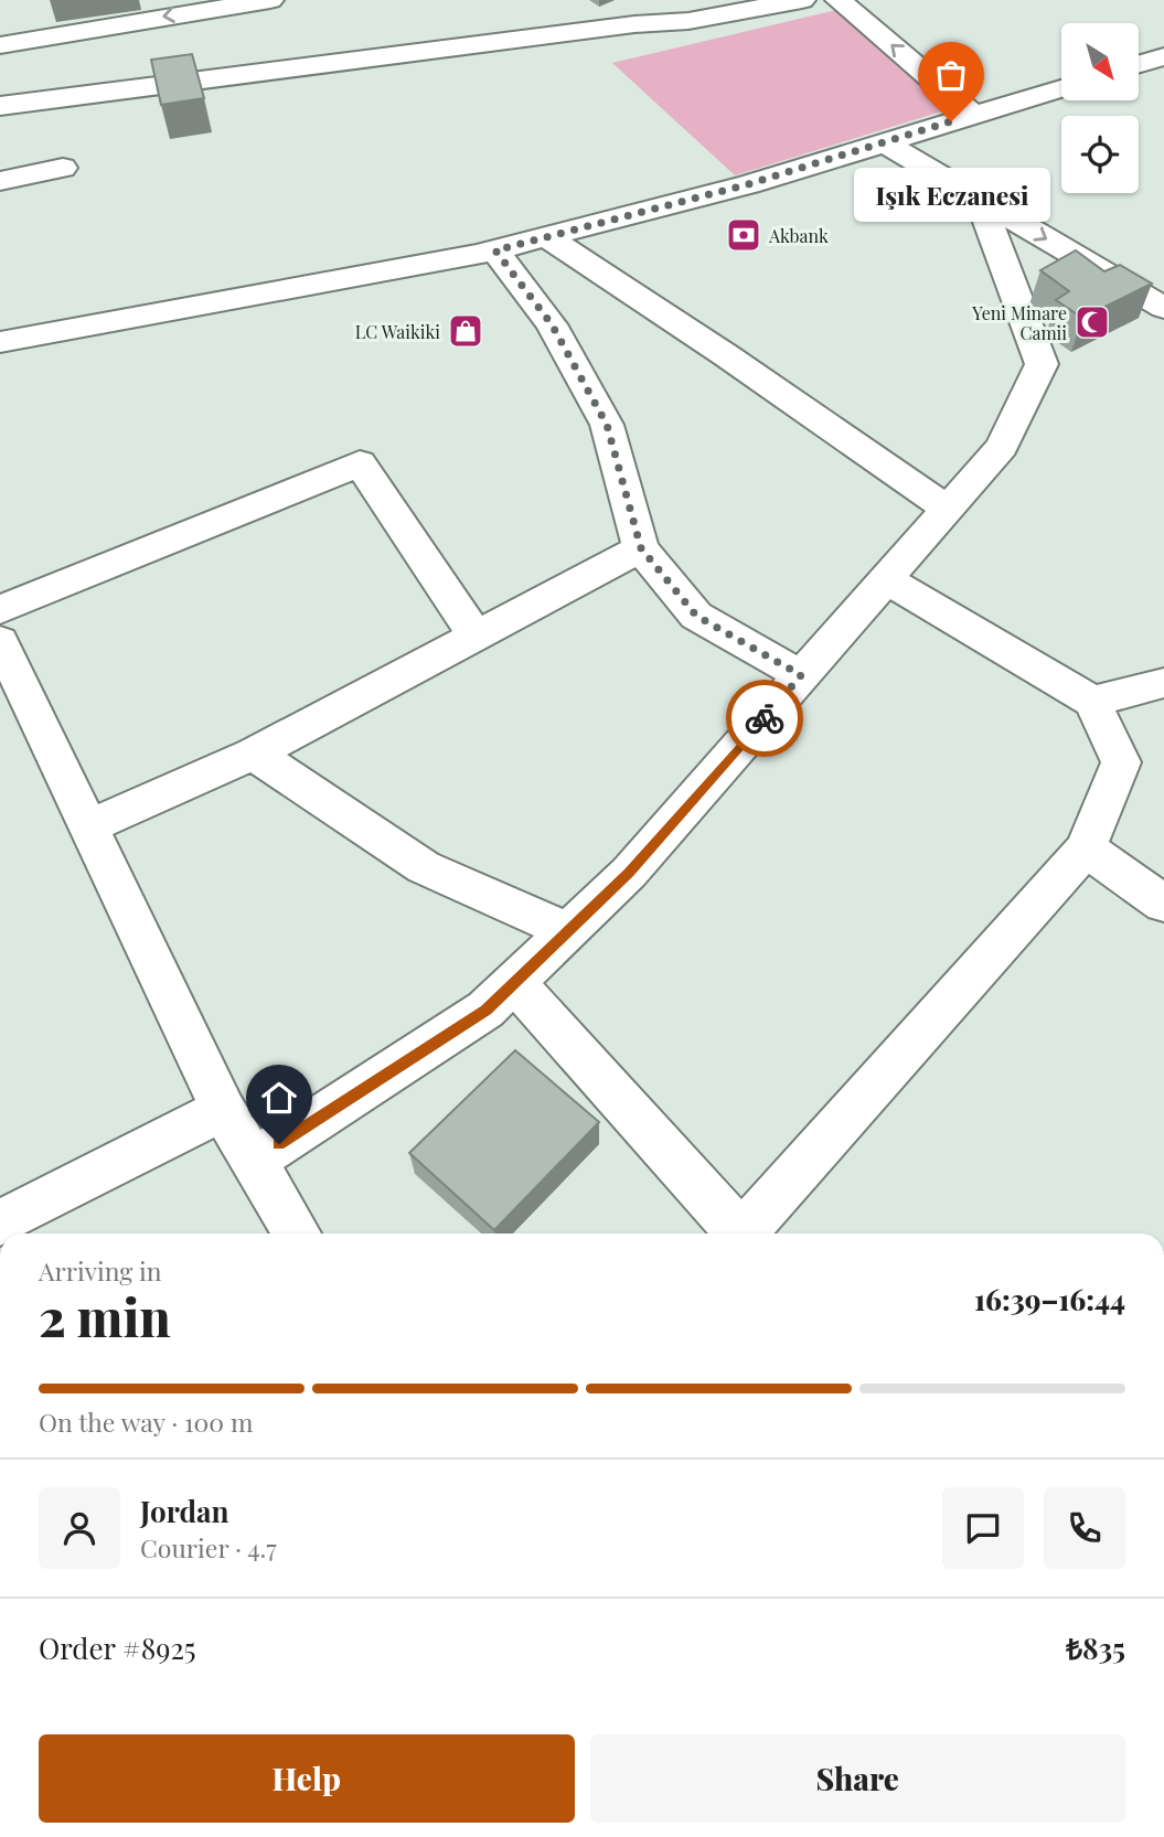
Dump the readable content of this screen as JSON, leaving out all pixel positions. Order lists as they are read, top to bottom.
{
  "places": {
    "other": ["Işık Eczanesi"],
    "bank": ["Akbank"],
    "mosque": ["Yeni Minare Camii"],
    "shop": ["LC Waikiki"]
  },
  "north": "bottom right",
  "page": {
    "bubble": "Işık Eczanesi",
    "heading": ["2 min", "Arriving in", "16:39–16:44"],
    "panel": [
      "Jordan",
      "Courier · 4.7",
      "Order #8925",
      "₺835"
    ],
    "bar": "On the way · 100 m",
    "buttons": ["Help", "Share"]
  }
}
